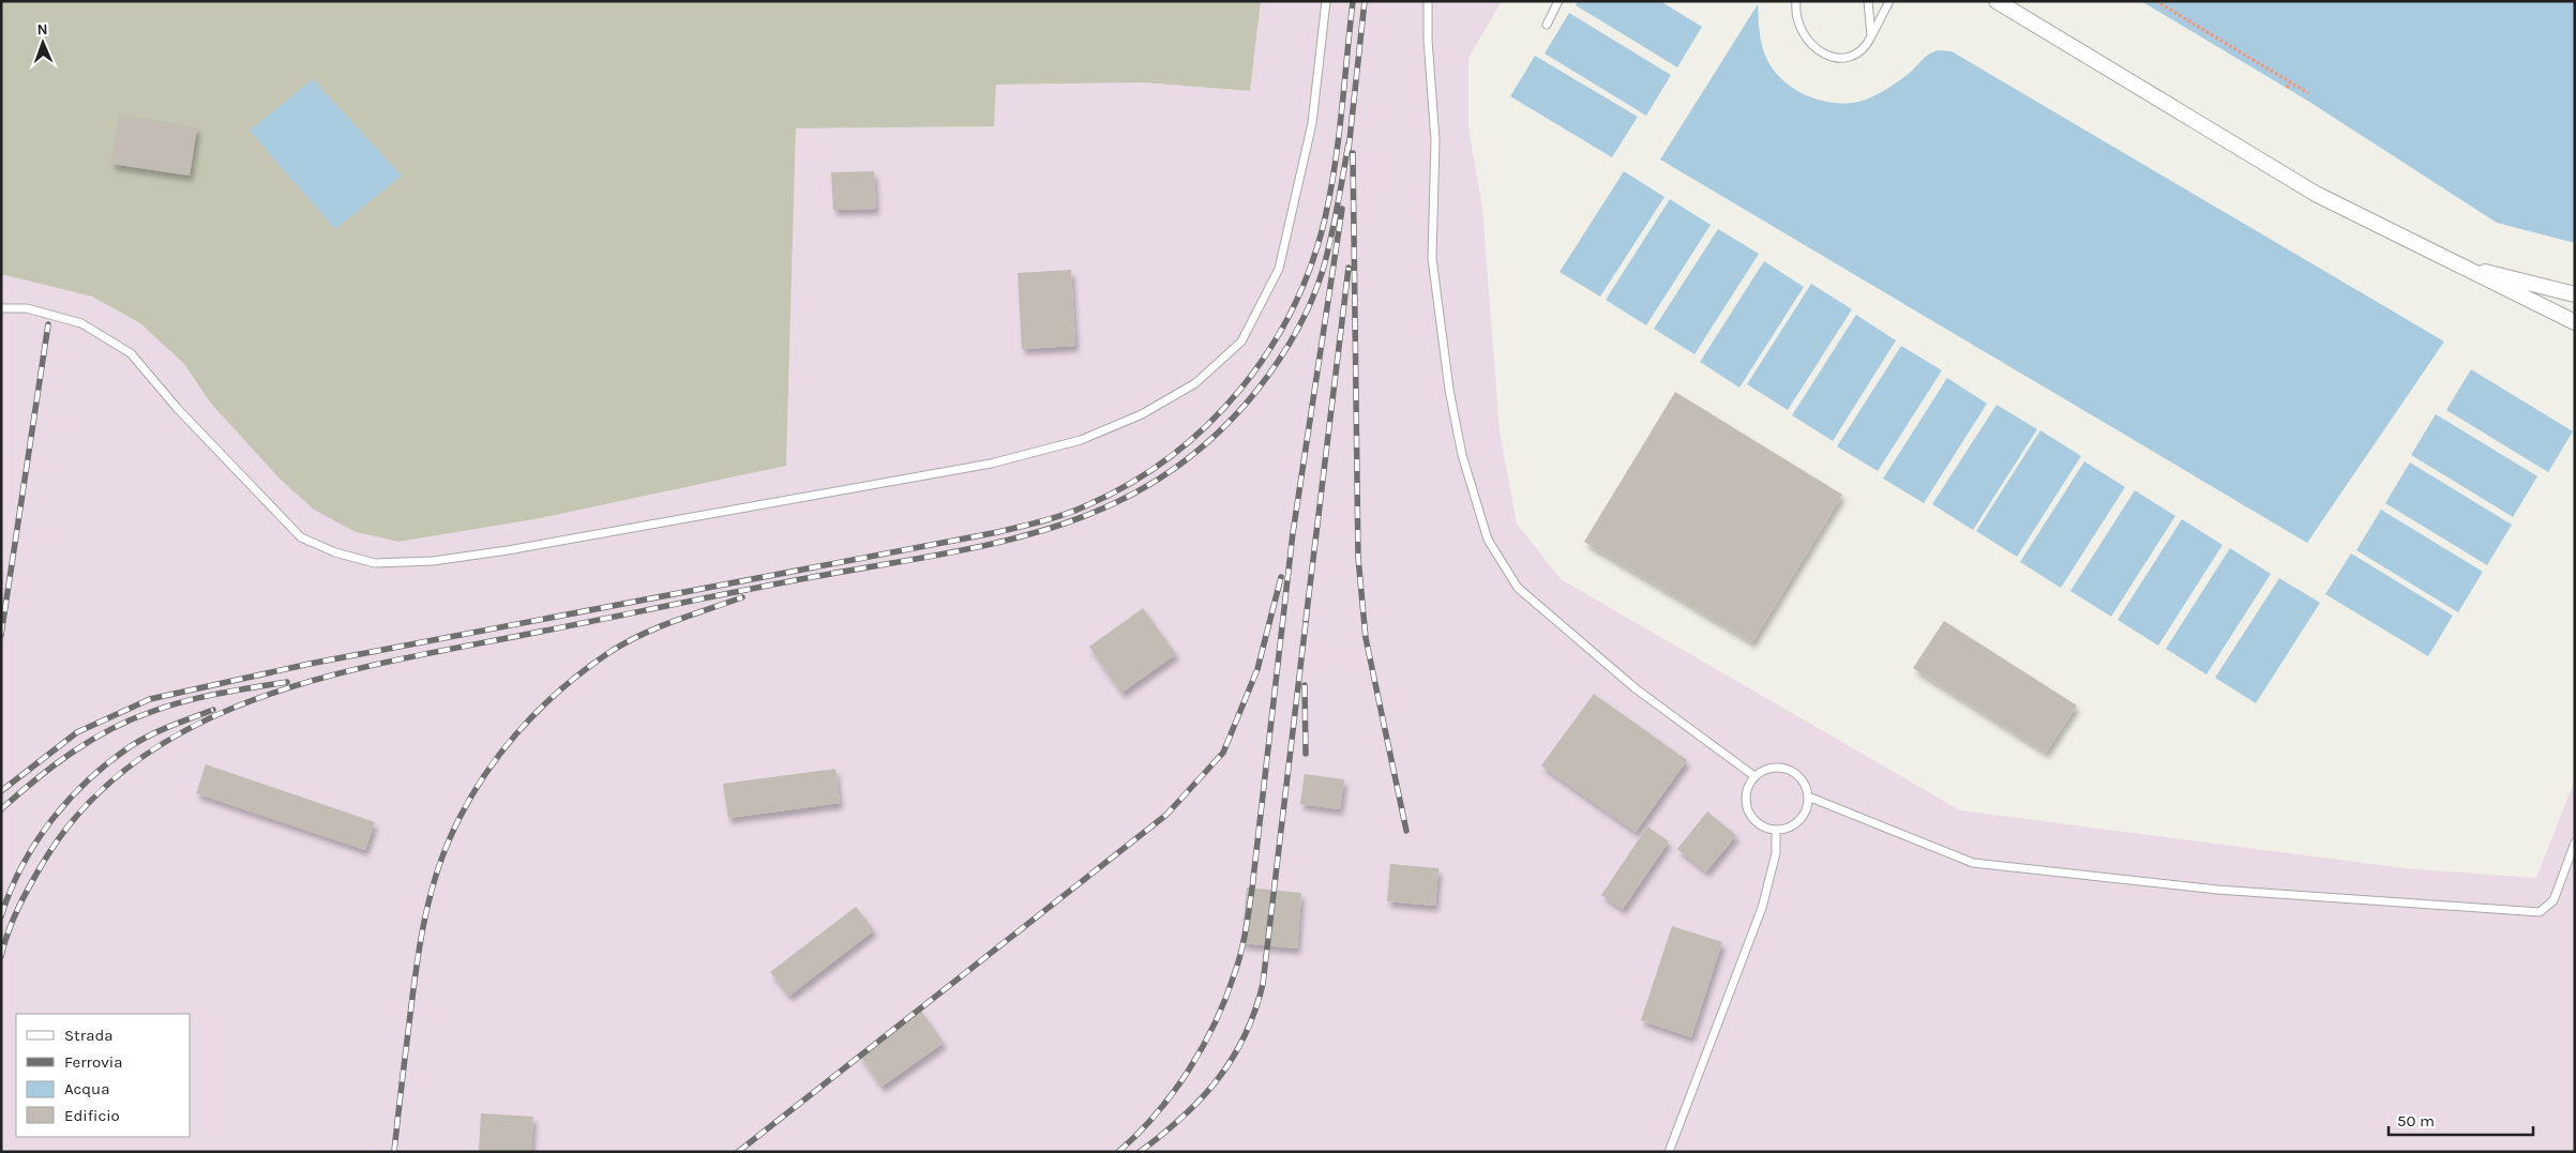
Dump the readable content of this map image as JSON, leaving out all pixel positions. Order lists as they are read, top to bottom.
{
  "legend": [
    "Strada",
    "Ferrovia",
    "Acqua",
    "Edificio"
  ],
  "scale_bar": "50 m",
  "north": "top"
}
